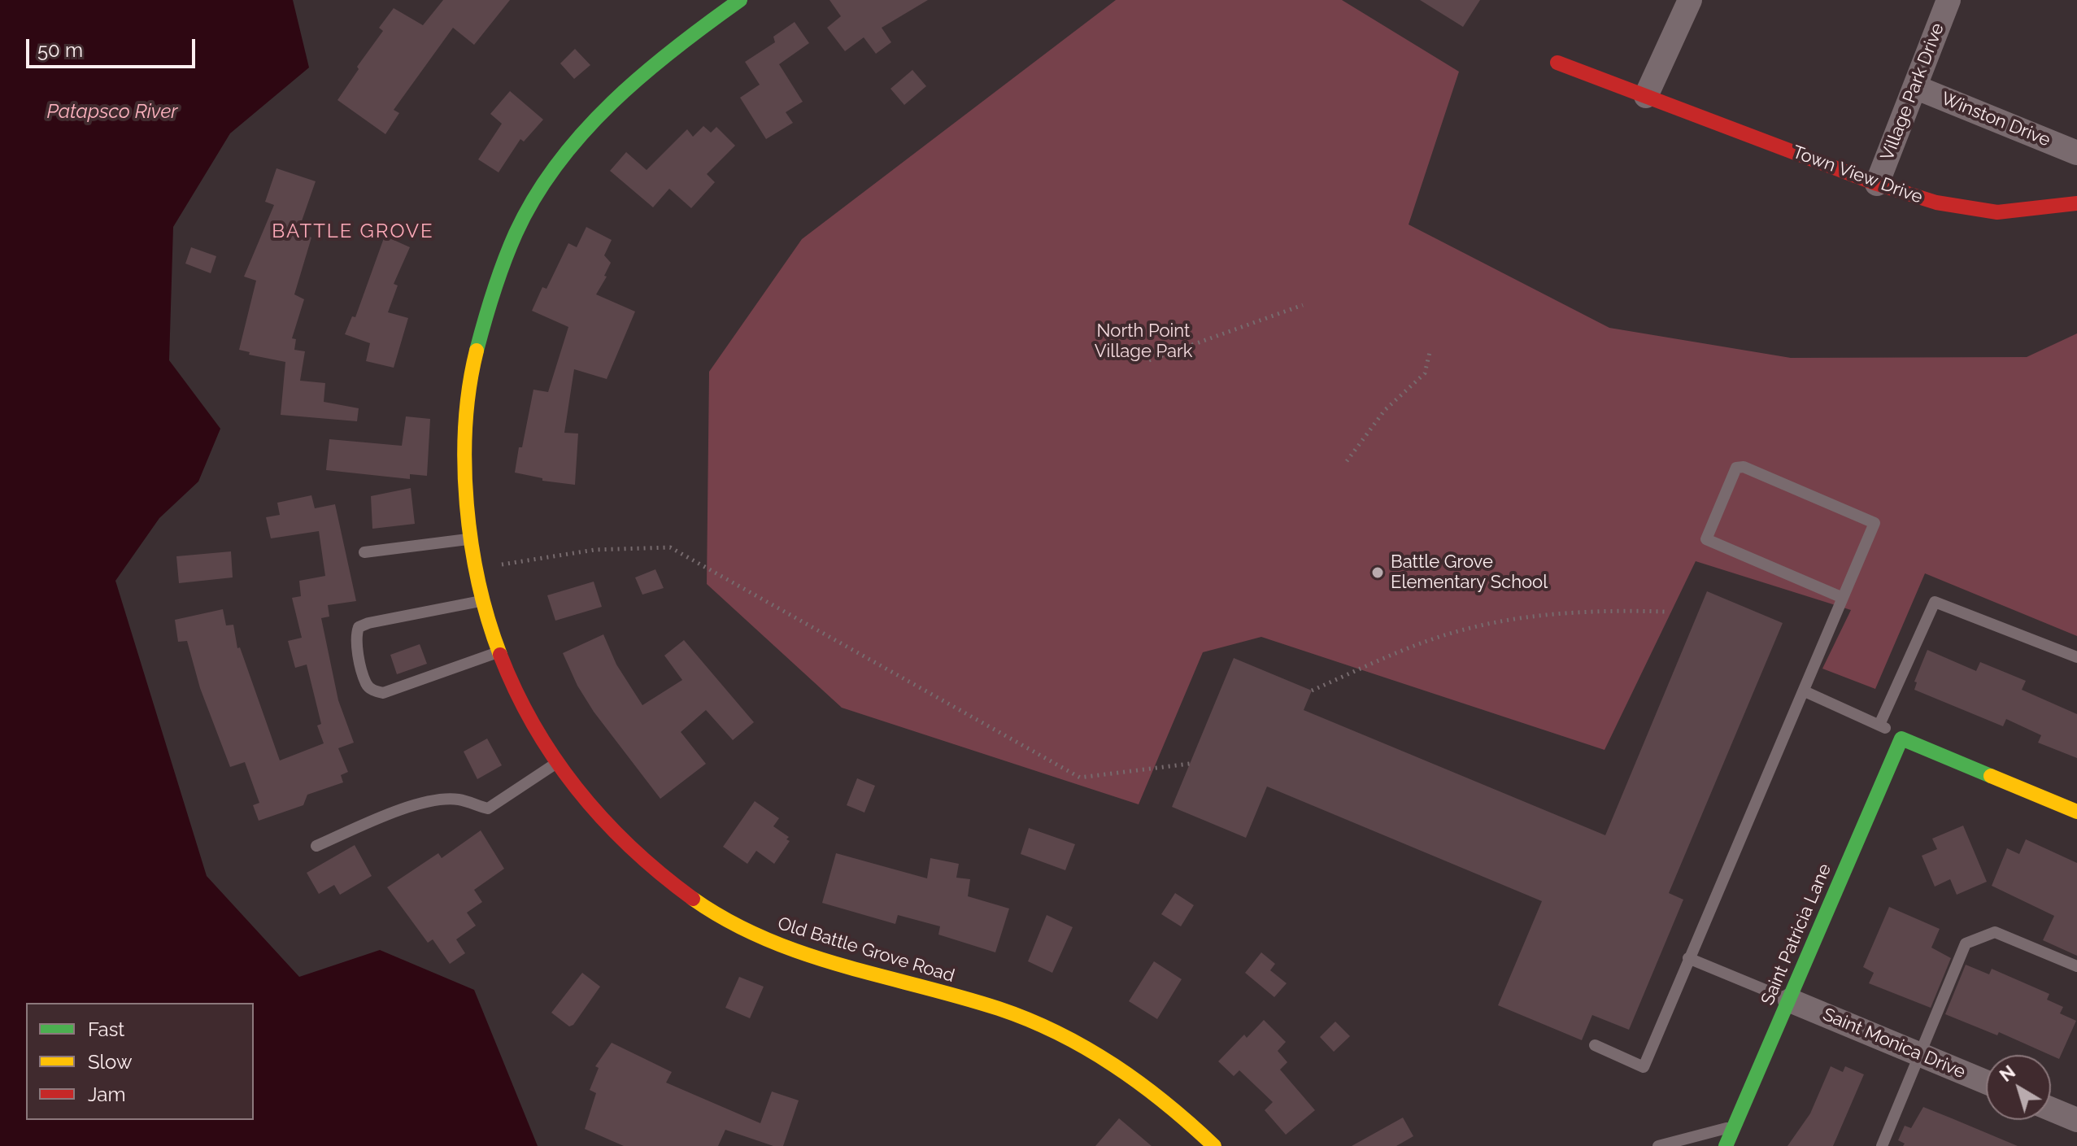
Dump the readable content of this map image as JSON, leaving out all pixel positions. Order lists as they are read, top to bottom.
{
  "streets": {
    "street": [
      "Village Park Drive",
      "Winston Drive",
      "Town View Drive",
      "Saint Patricia Lane",
      "Old Battle Grove Road",
      "Saint Monica Drive"
    ]
  },
  "crossings": [
    ["Village Park Drive", "Winston Drive"],
    ["Village Park Drive", "Town View Drive"],
    ["Saint Patricia Lane", "Saint Monica Drive"]
  ],
  "districts": ["BATTLE GROVE"],
  "water": ["Patapsco River"],
  "parks": ["North Point Village Park"],
  "places": ["Battle Grove Elementary School"],
  "legend": ["Fast", "Slow", "Jam"],
  "scale_bar": "50 m",
  "north": "top left"
}
